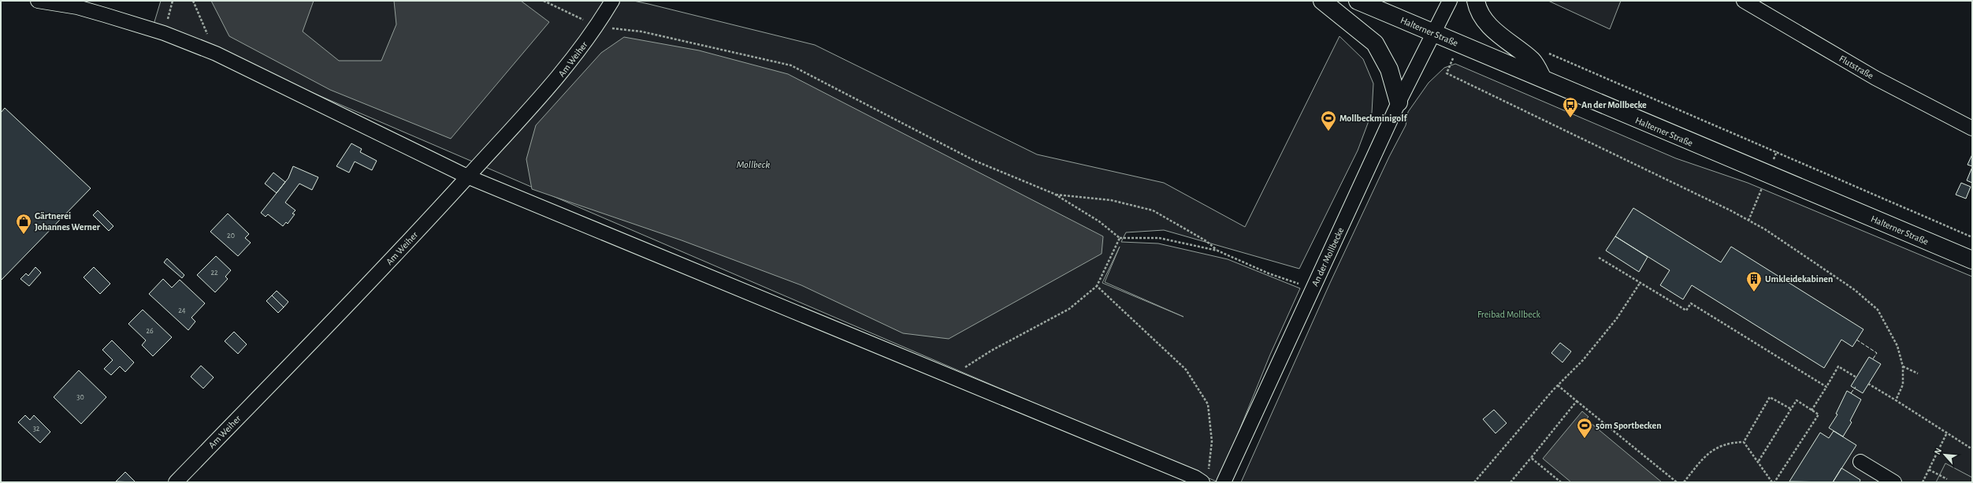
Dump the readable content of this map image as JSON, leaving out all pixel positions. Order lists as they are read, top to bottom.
{
  "streets": {
    "main road": ["Halterner Straße"],
    "street": ["Am Weiher", "Flutstraße", "An der Mollbecke"]
  },
  "crossings": [
    ["Halterner Straße", "An der Mollbecke"]
  ],
  "water": ["Mollbeck"],
  "parks": ["Freibad Mollbeck"],
  "places": {
    "bus stop": ["An der Mollbecke"],
    "sports": ["Mollbeckminigolf", "50m Sportbecken"],
    "shop": ["Gärtnerei Johannes Werner"],
    "building": ["Umkleidekabinen"]
  },
  "house_numbers": [
    "20",
    "22",
    "24",
    "26",
    "30",
    "32"
  ],
  "north": "top left"
}
